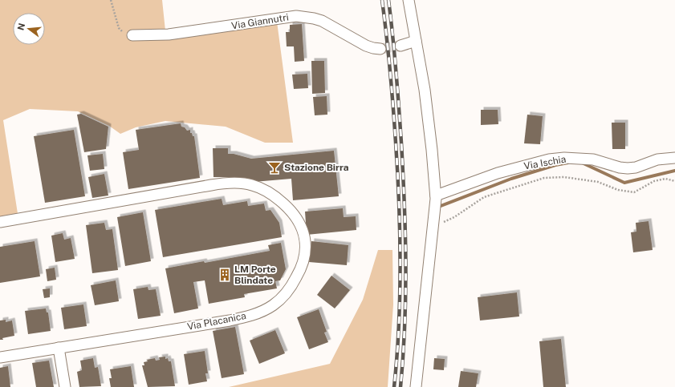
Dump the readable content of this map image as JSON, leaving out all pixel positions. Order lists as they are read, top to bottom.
{
  "streets": {
    "street": ["Via Giannutri", "Via Ischia", "Via Placanica"]
  },
  "places": {
    "bar": ["Stazione Birra"],
    "building": ["LM Porte Blindate"]
  },
  "north": "left"
}
